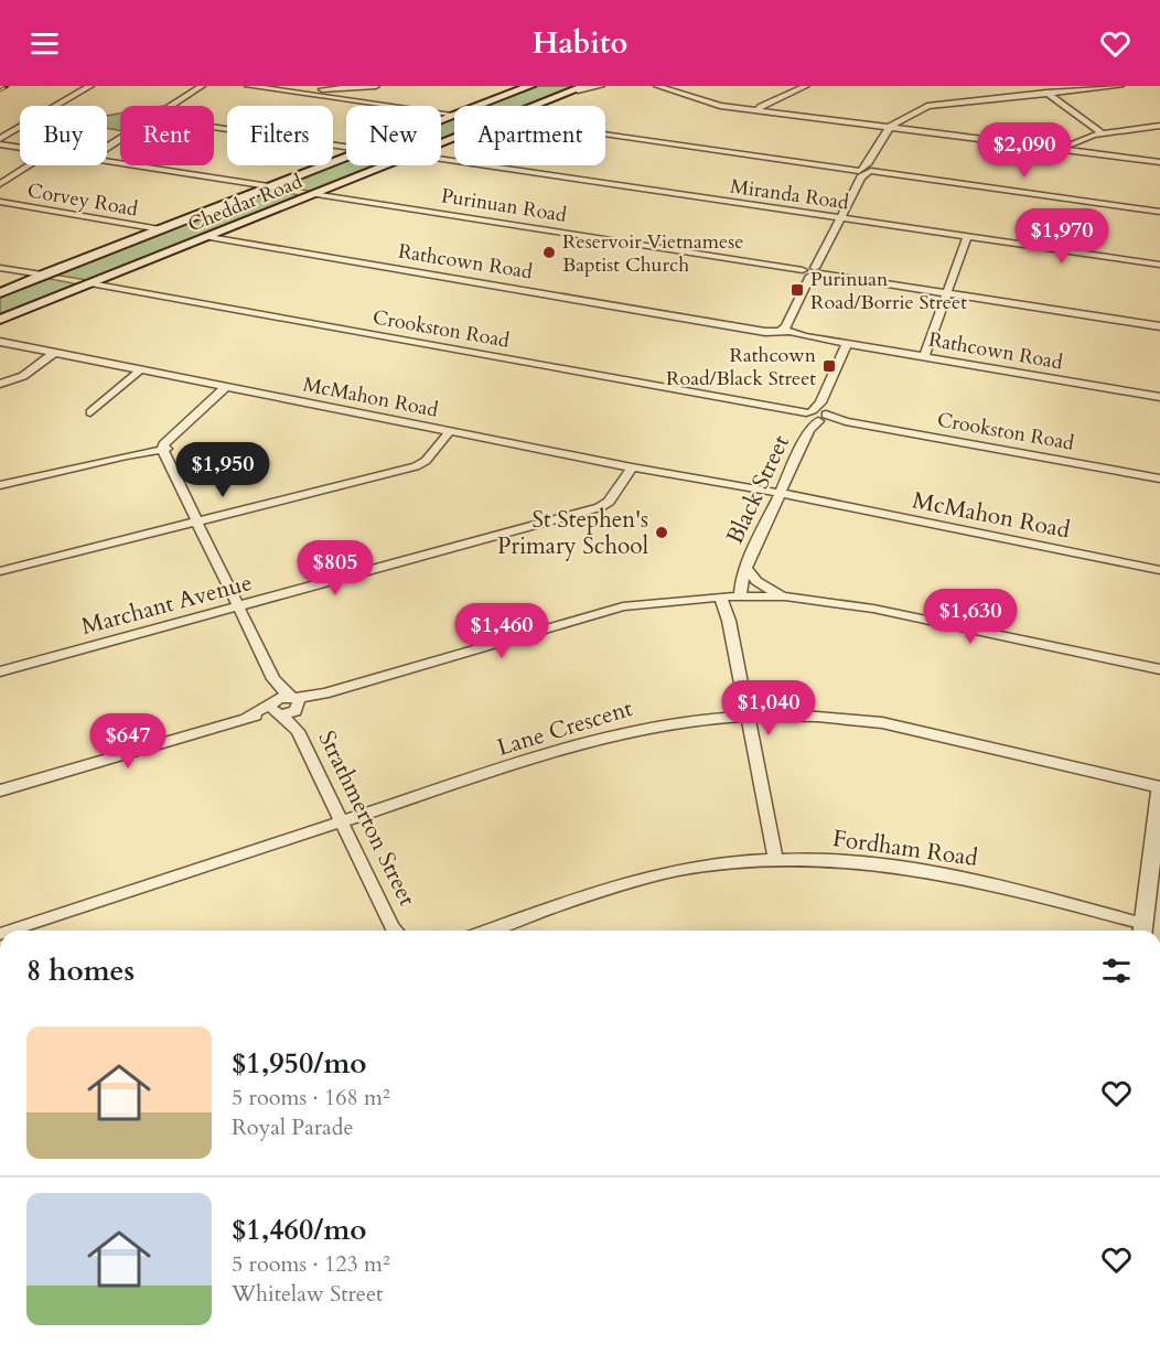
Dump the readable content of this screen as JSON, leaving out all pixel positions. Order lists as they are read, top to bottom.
{
  "streets": {
    "main road": ["Cheddar Road"],
    "street": [
      "Miranda Road",
      "Corvey Road",
      "Purinuan Road",
      "Rathcown Road",
      "Crookston Road",
      "McMahon Road",
      "Black Street",
      "Marchant Avenue",
      "Lane Crescent",
      "Strathmerton Street",
      "Fordham Road"
    ]
  },
  "crossings": [
    ["Corvey Road", "Cheddar Road"],
    ["Cheddar Road", "Purinuan Road"],
    ["Cheddar Road", "Rathcown Road"],
    ["Cheddar Road", "Crookston Road"],
    ["Rathcown Road", "Black Street"],
    ["Crookston Road", "Black Street"],
    ["McMahon Road", "Black Street"],
    ["McMahon Road", "Marchant Avenue"],
    ["Black Street", "Lane Crescent"],
    ["Black Street", "Fordham Road"],
    ["Lane Crescent", "Strathmerton Street"]
  ],
  "places": {
    "other": ["Reservoir Vietnamese Baptist Church", "St Stephen's Primary School"],
    "transit": ["Purinuan Road/Borrie Street", "Rathcown Road/Black Street"]
  },
  "page": {
    "header": "Habito",
    "chip": [
      "Buy",
      "Rent",
      "Filters",
      "New",
      "Apartment"
    ],
    "price": [
      "$2,090",
      "$1,970",
      "$1,950",
      "$805",
      "$1,630",
      "$1,460",
      "$1,040",
      "$647"
    ],
    "heading": "8 homes",
    "list": [
      {
        "name": "$1,950/mo",
        "note": "5 rooms · 168 m² · Royal Parade"
      },
      {
        "name": "$1,460/mo",
        "note": "5 rooms · 123 m² · Whitelaw Street"
      }
    ]
  }
}
